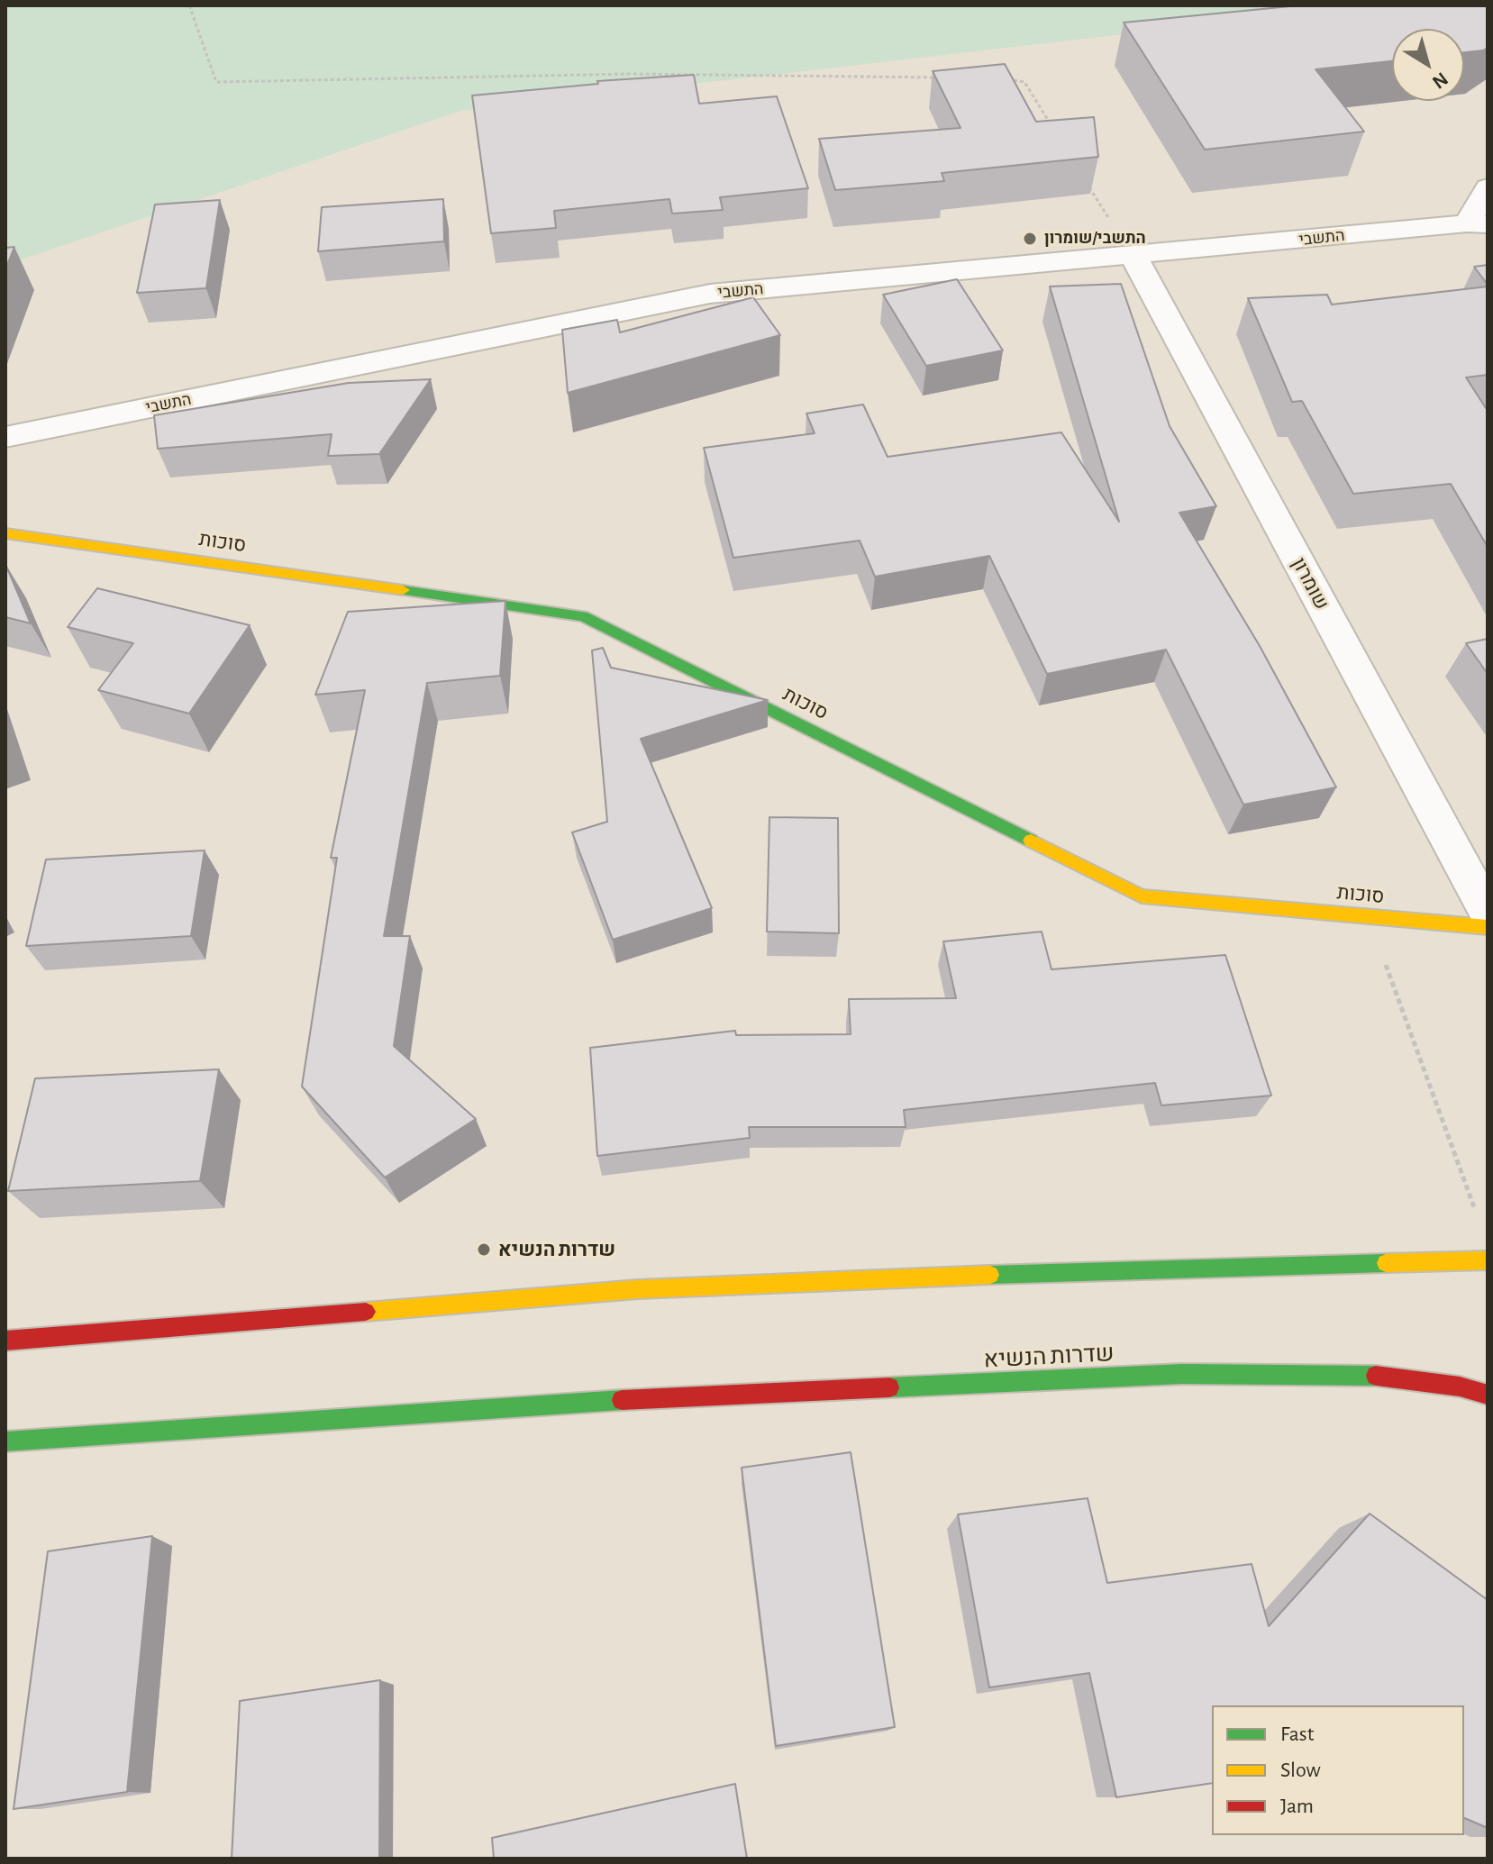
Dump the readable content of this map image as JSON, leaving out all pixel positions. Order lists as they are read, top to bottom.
{
  "streets": {
    "street": [
      "התשבי",
      "סוכות",
      "שומרון",
      "שדרות הנשיא"
    ]
  },
  "crossings": [
    ["התשבי", "שומרון"]
  ],
  "places": ["התשבי/שומרון", "שדרות הנשיא"],
  "legend": ["Fast", "Slow", "Jam"],
  "north": "bottom right"
}
